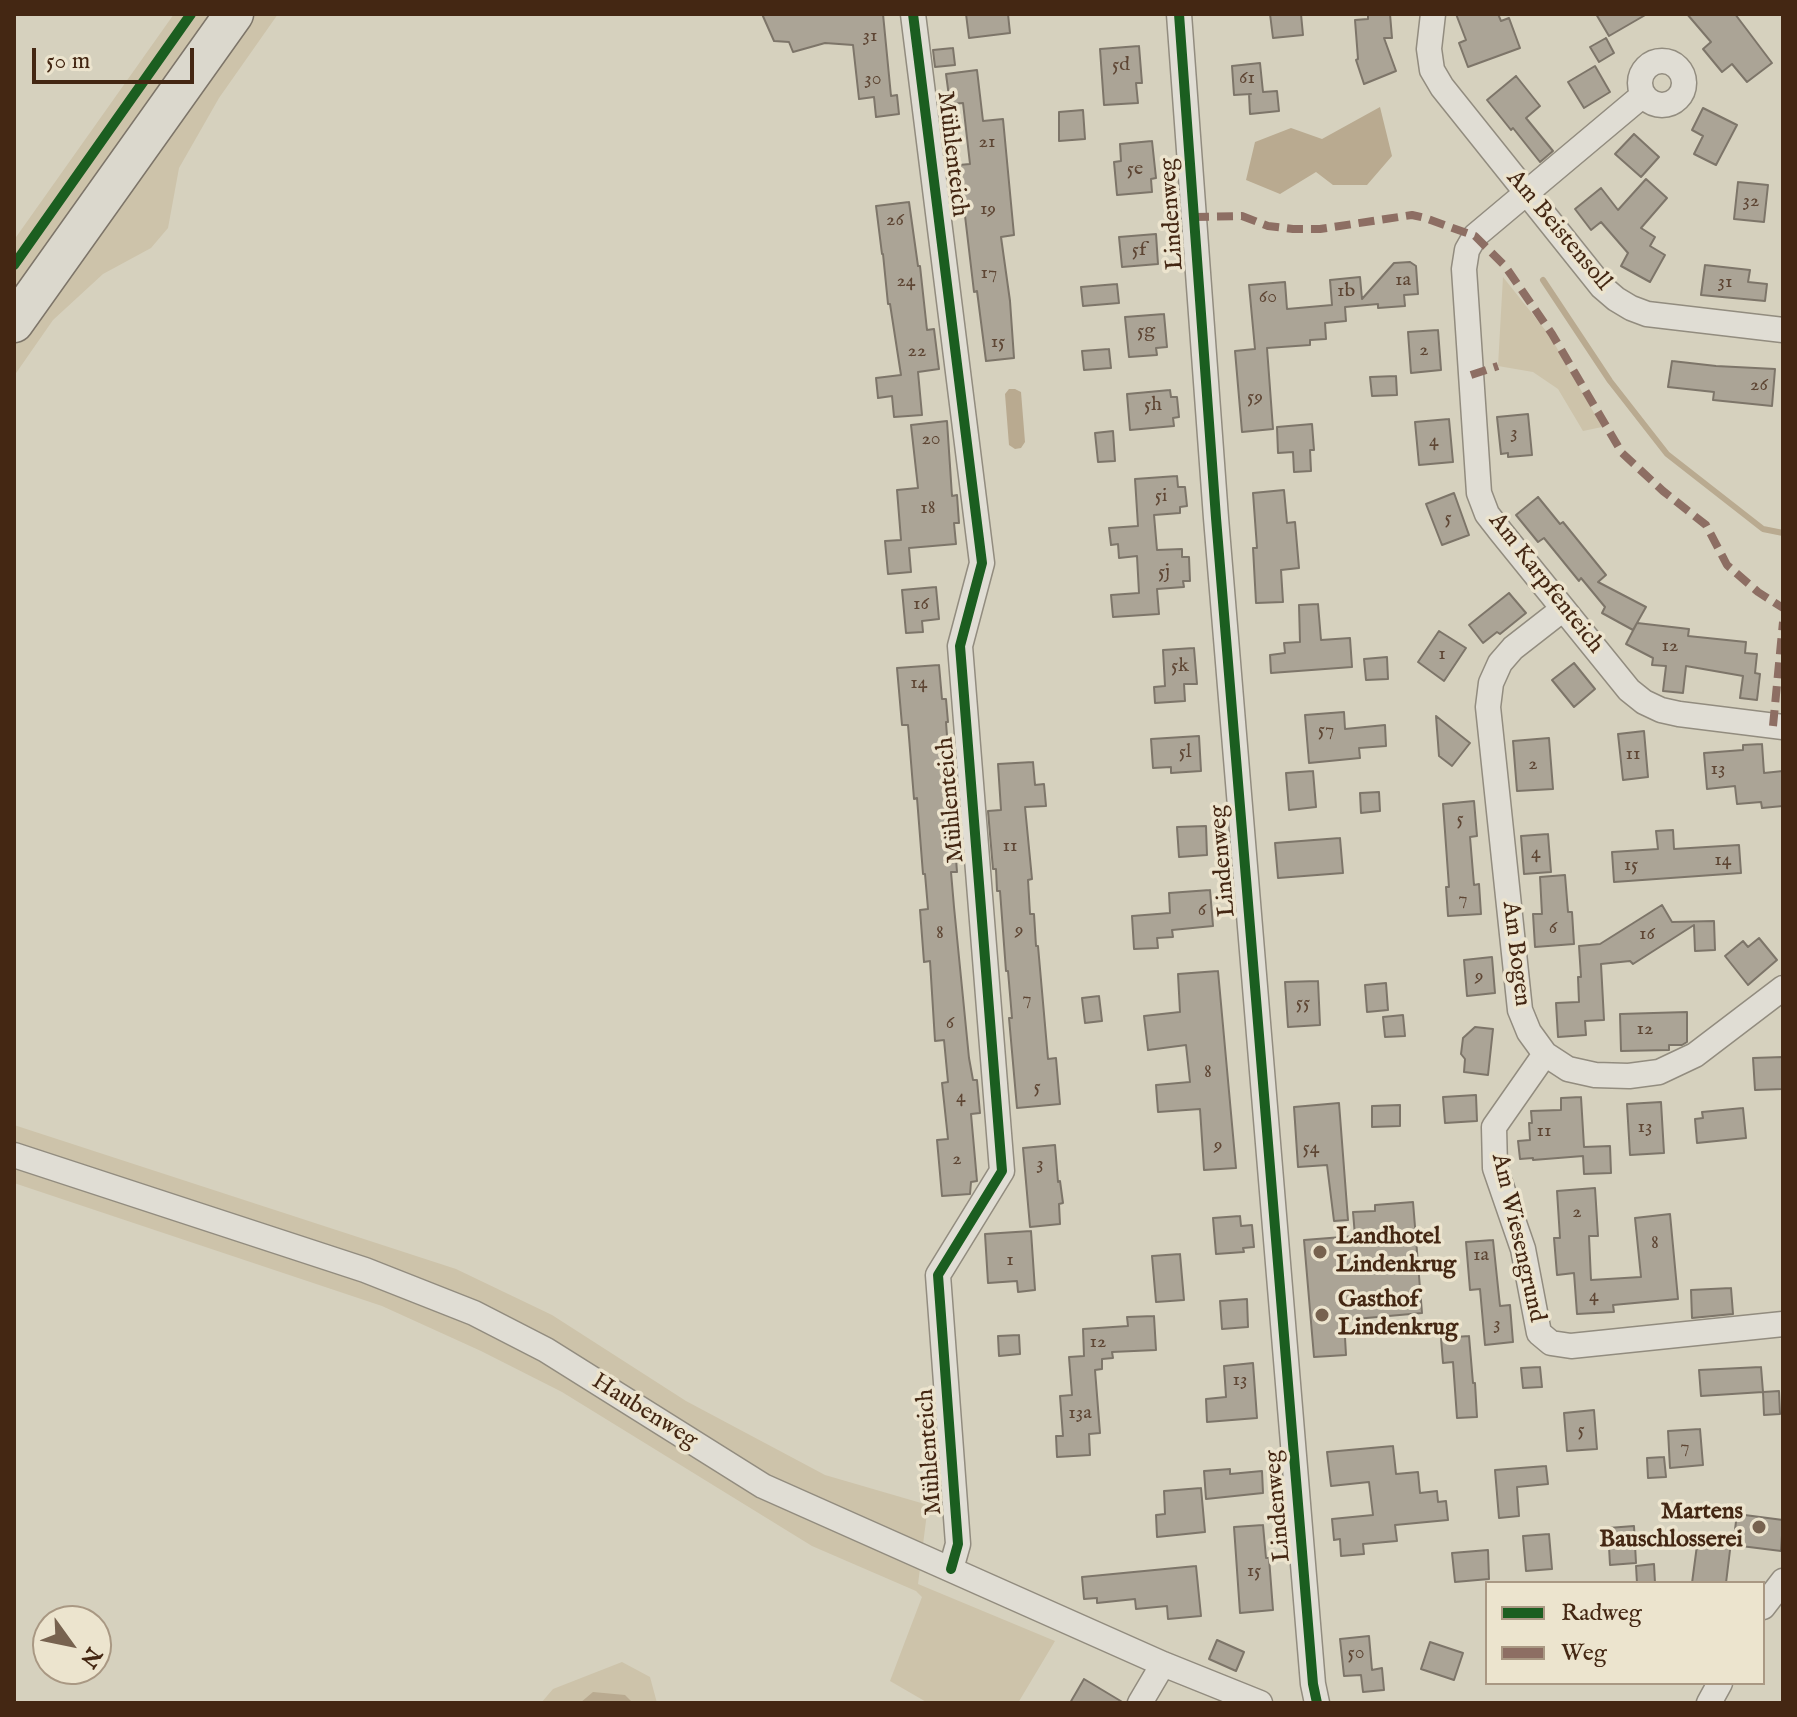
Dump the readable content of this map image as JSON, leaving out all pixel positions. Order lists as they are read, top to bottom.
{
  "streets": {
    "street": [
      "Mühlenteich",
      "Lindenweg",
      "Am Beistensoll",
      "Am Karpfenteich",
      "Am Bogen",
      "Am Wiesengrund",
      "Haubenweg"
    ]
  },
  "crossings": [
    ["Mühlenteich", "Haubenweg"],
    ["Am Beistensoll", "Am Karpfenteich"],
    ["Am Karpfenteich", "Am Bogen"],
    ["Am Bogen", "Am Wiesengrund"]
  ],
  "places": ["Landhotel Lindenkrug", "Gasthof Lindenkrug", "Martens Bauschlosserei"],
  "house_numbers": [
    "31",
    "5d",
    "61",
    "30",
    "21",
    "5e",
    "32",
    "19",
    "26",
    "5f",
    "17",
    "1a",
    "24",
    "31",
    "1b",
    "60",
    "5g",
    "15",
    "2",
    "22",
    "26",
    "59",
    "5h",
    "3",
    "20",
    "4",
    "5i",
    "18",
    "5",
    "5j",
    "16",
    "12",
    "1",
    "5k",
    "14",
    "57",
    "5l",
    "11",
    "2",
    "13",
    "5",
    "11",
    "4",
    "14",
    "15",
    "7",
    "6",
    "6",
    "9",
    "8",
    "16",
    "9",
    "7",
    "55",
    "6",
    "12",
    "8",
    "5",
    "4",
    "13",
    "11",
    "9",
    "54",
    "2",
    "3",
    "2",
    "8",
    "1a",
    "1",
    "4",
    "3",
    "12",
    "13",
    "13a",
    "5",
    "7",
    "15",
    "50"
  ],
  "legend": ["Radweg", "Weg"],
  "scale_bar": "50 m",
  "north": "bottom right"
}
